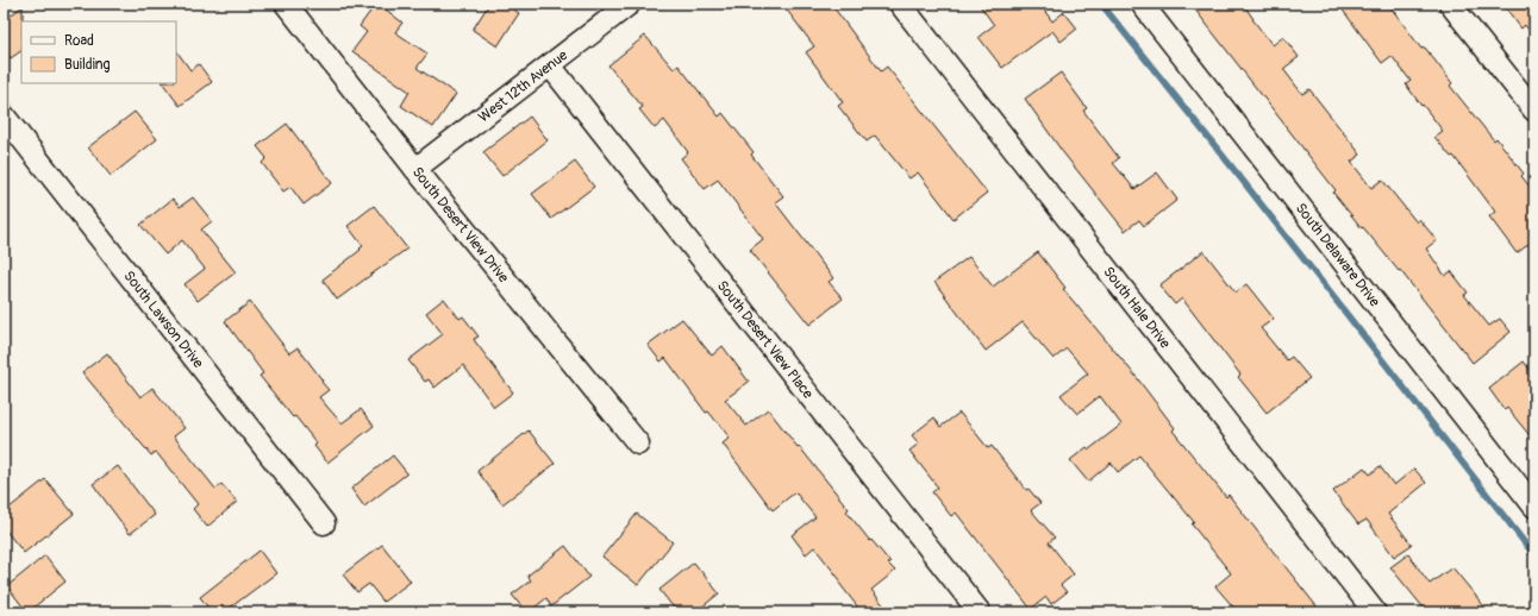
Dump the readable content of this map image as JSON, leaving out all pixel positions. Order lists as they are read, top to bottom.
{
  "streets": {
    "street": [
      "West 12th Avenue",
      "South Desert View Drive",
      "South Delaware Drive",
      "South Hale Drive",
      "South Lawson Drive",
      "South Desert View Place"
    ]
  },
  "crossings": [
    ["West 12th Avenue", "South Desert View Drive"],
    ["West 12th Avenue", "South Desert View Place"]
  ],
  "legend": ["Road", "Building"]
}
